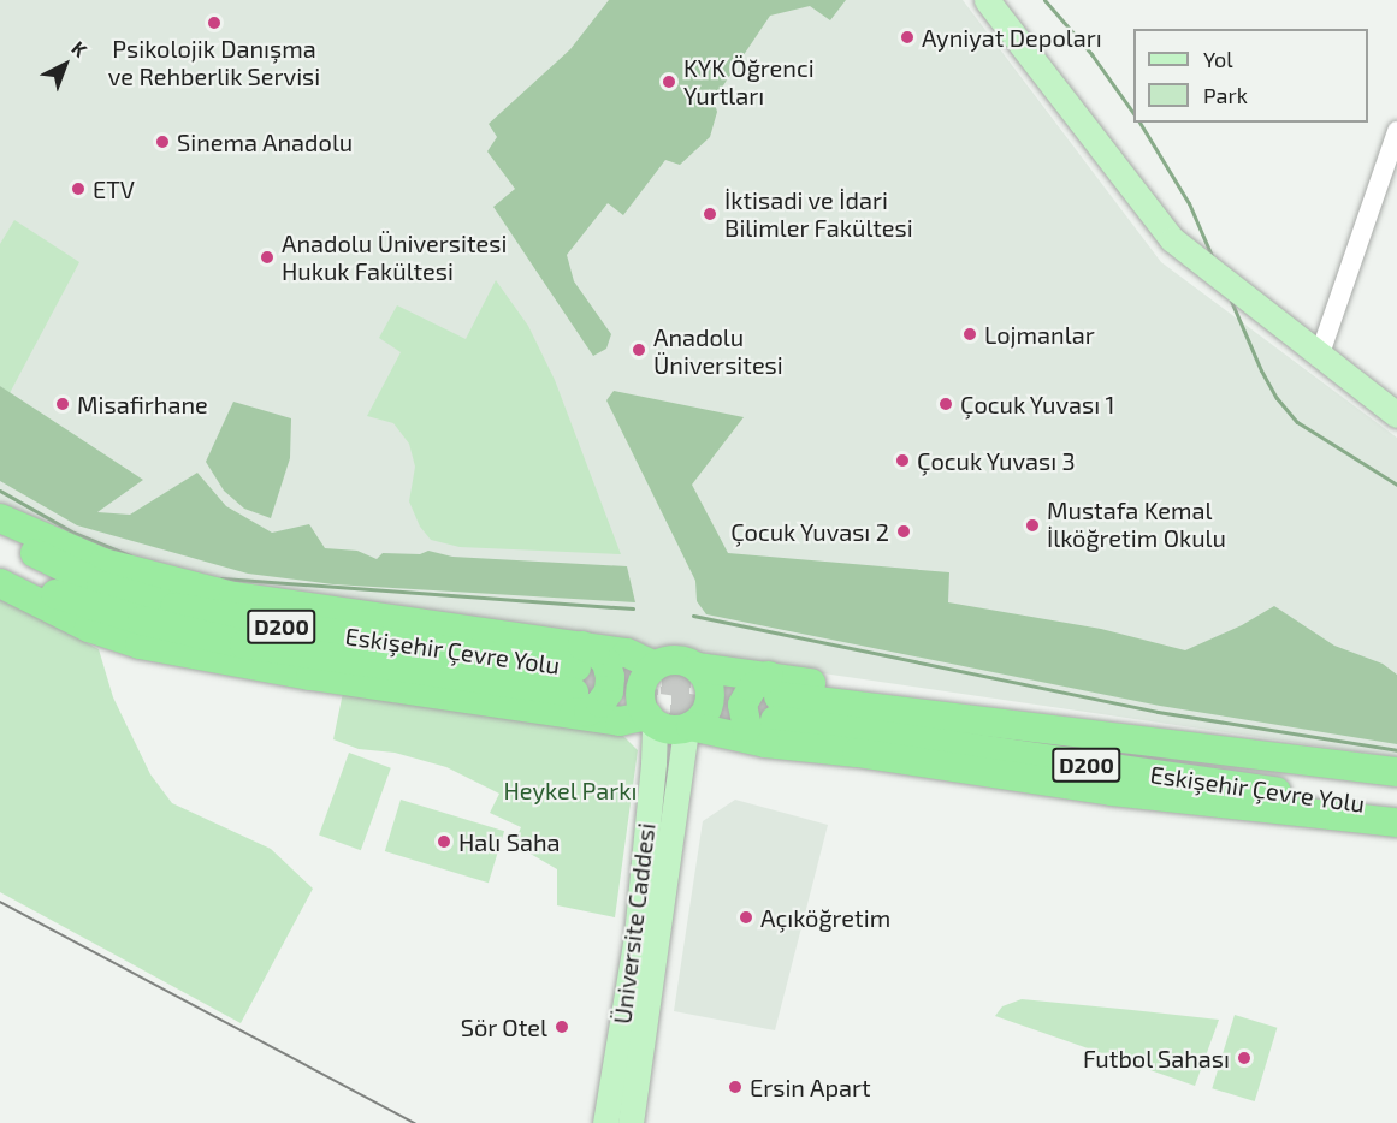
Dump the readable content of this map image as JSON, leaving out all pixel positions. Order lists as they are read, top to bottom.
{
  "streets": {
    "highway": ["D200", "Eskişehir Çevre Yolu"],
    "main road": ["Üniversite Caddesi"]
  },
  "parks": ["Heykel Parkı"],
  "places": [
    "Psikolojik Danışma ve Rehberlik Servisi",
    "Ayniyat Depoları",
    "KYK Öğrenci Yurtları",
    "Sinema Anadolu",
    "ETV",
    "İktisadi ve İdari Bilimler Fakültesi",
    "Anadolu Üniversitesi Hukuk Fakültesi",
    "Lojmanlar",
    "Anadolu Üniversitesi",
    "Misafirhane",
    "Çocuk Yuvası 1",
    "Çocuk Yuvası 3",
    "Mustafa Kemal İlköğretim Okulu",
    "Çocuk Yuvası 2",
    "Halı Saha",
    "Açıköğretim",
    "Sör Otel",
    "Futbol Sahası",
    "Ersin Apart"
  ],
  "legend": ["Yol", "Park"],
  "north": "top right"
}
